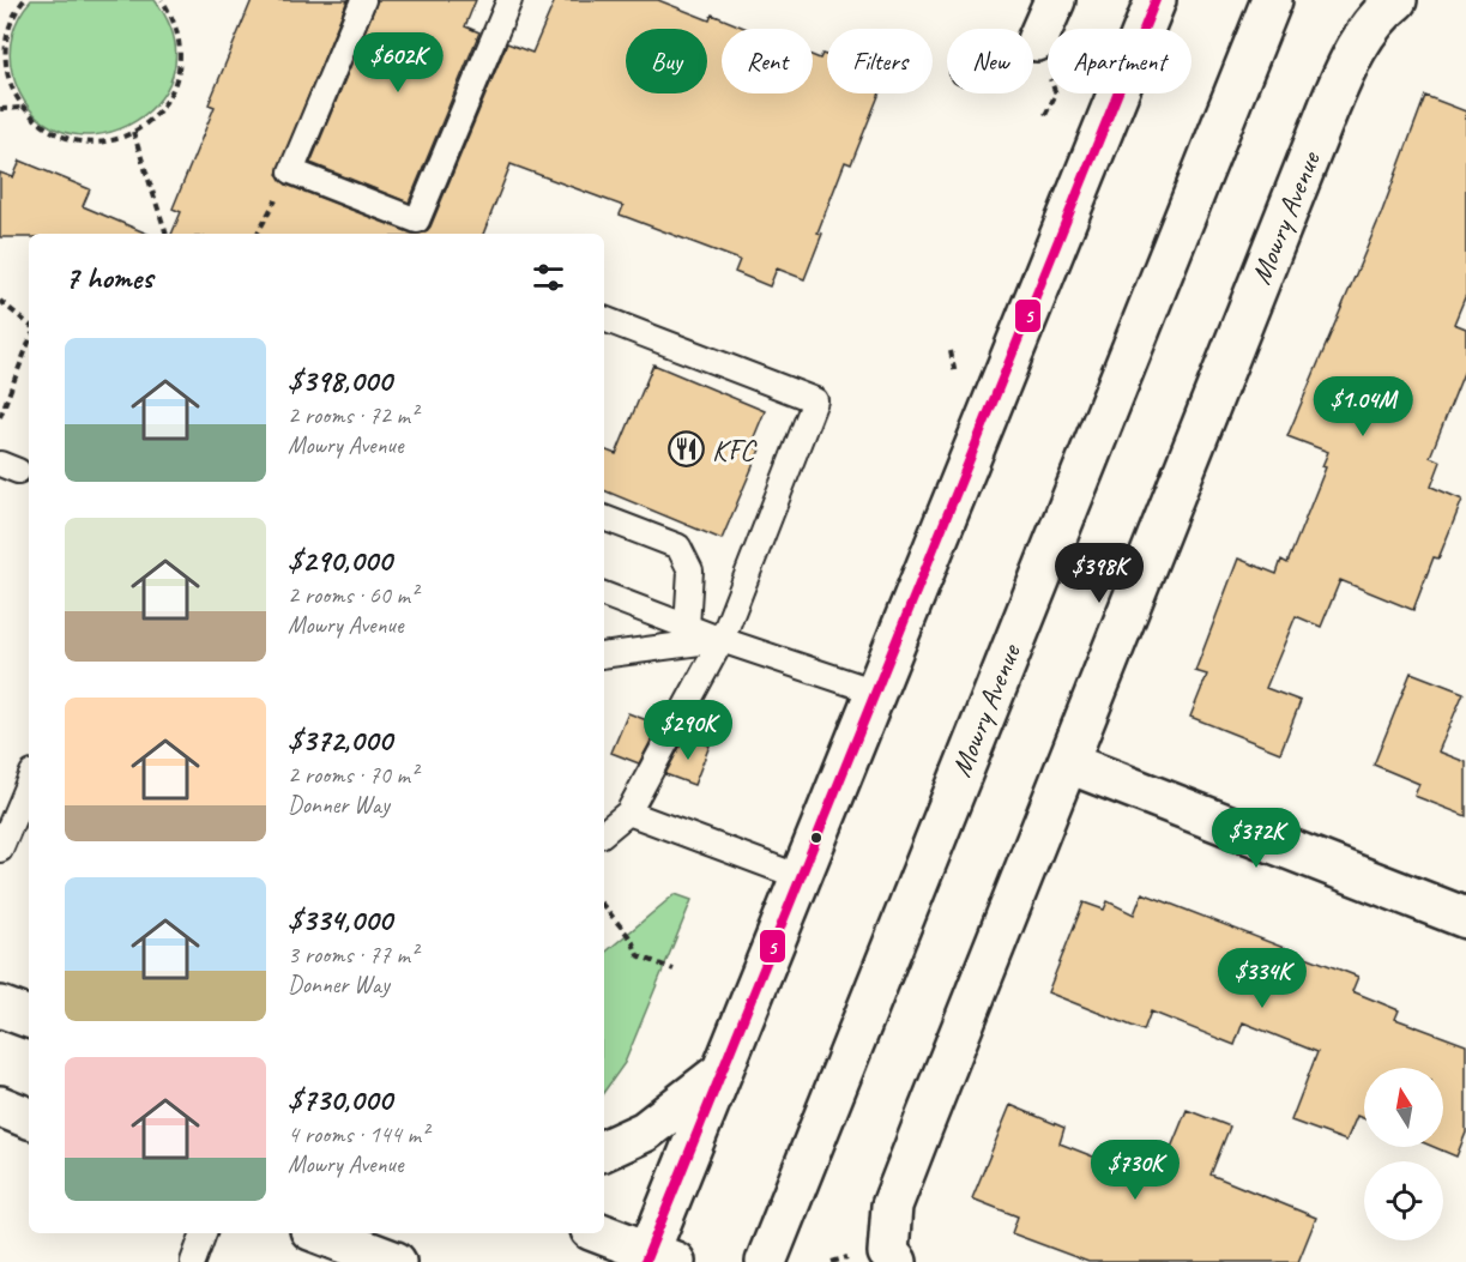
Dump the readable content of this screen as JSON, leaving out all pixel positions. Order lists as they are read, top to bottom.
{
  "streets": {
    "main road": ["Mowry Avenue"]
  },
  "places": {
    "restaurant": ["KFC"]
  },
  "lines": ["transit line 5"],
  "north": "top",
  "page": {
    "chip": [
      "Buy",
      "Rent",
      "Filters",
      "New",
      "Apartment"
    ],
    "price": [
      "$602K",
      "$1.04M",
      "$398K",
      "$290K",
      "$372K",
      "$334K",
      "$730K"
    ],
    "heading": "7 homes",
    "list": [
      {
        "name": "$398,000",
        "note": "2 rooms · 72 m² · Mowry Avenue"
      },
      {
        "name": "$290,000",
        "note": "2 rooms · 60 m² · Mowry Avenue"
      },
      {
        "name": "$372,000",
        "note": "2 rooms · 70 m² · Donner Way"
      },
      {
        "name": "$334,000",
        "note": "3 rooms · 77 m² · Donner Way"
      },
      {
        "name": "$730,000",
        "note": "4 rooms · 144 m² · Mowry Avenue"
      }
    ]
  }
}
